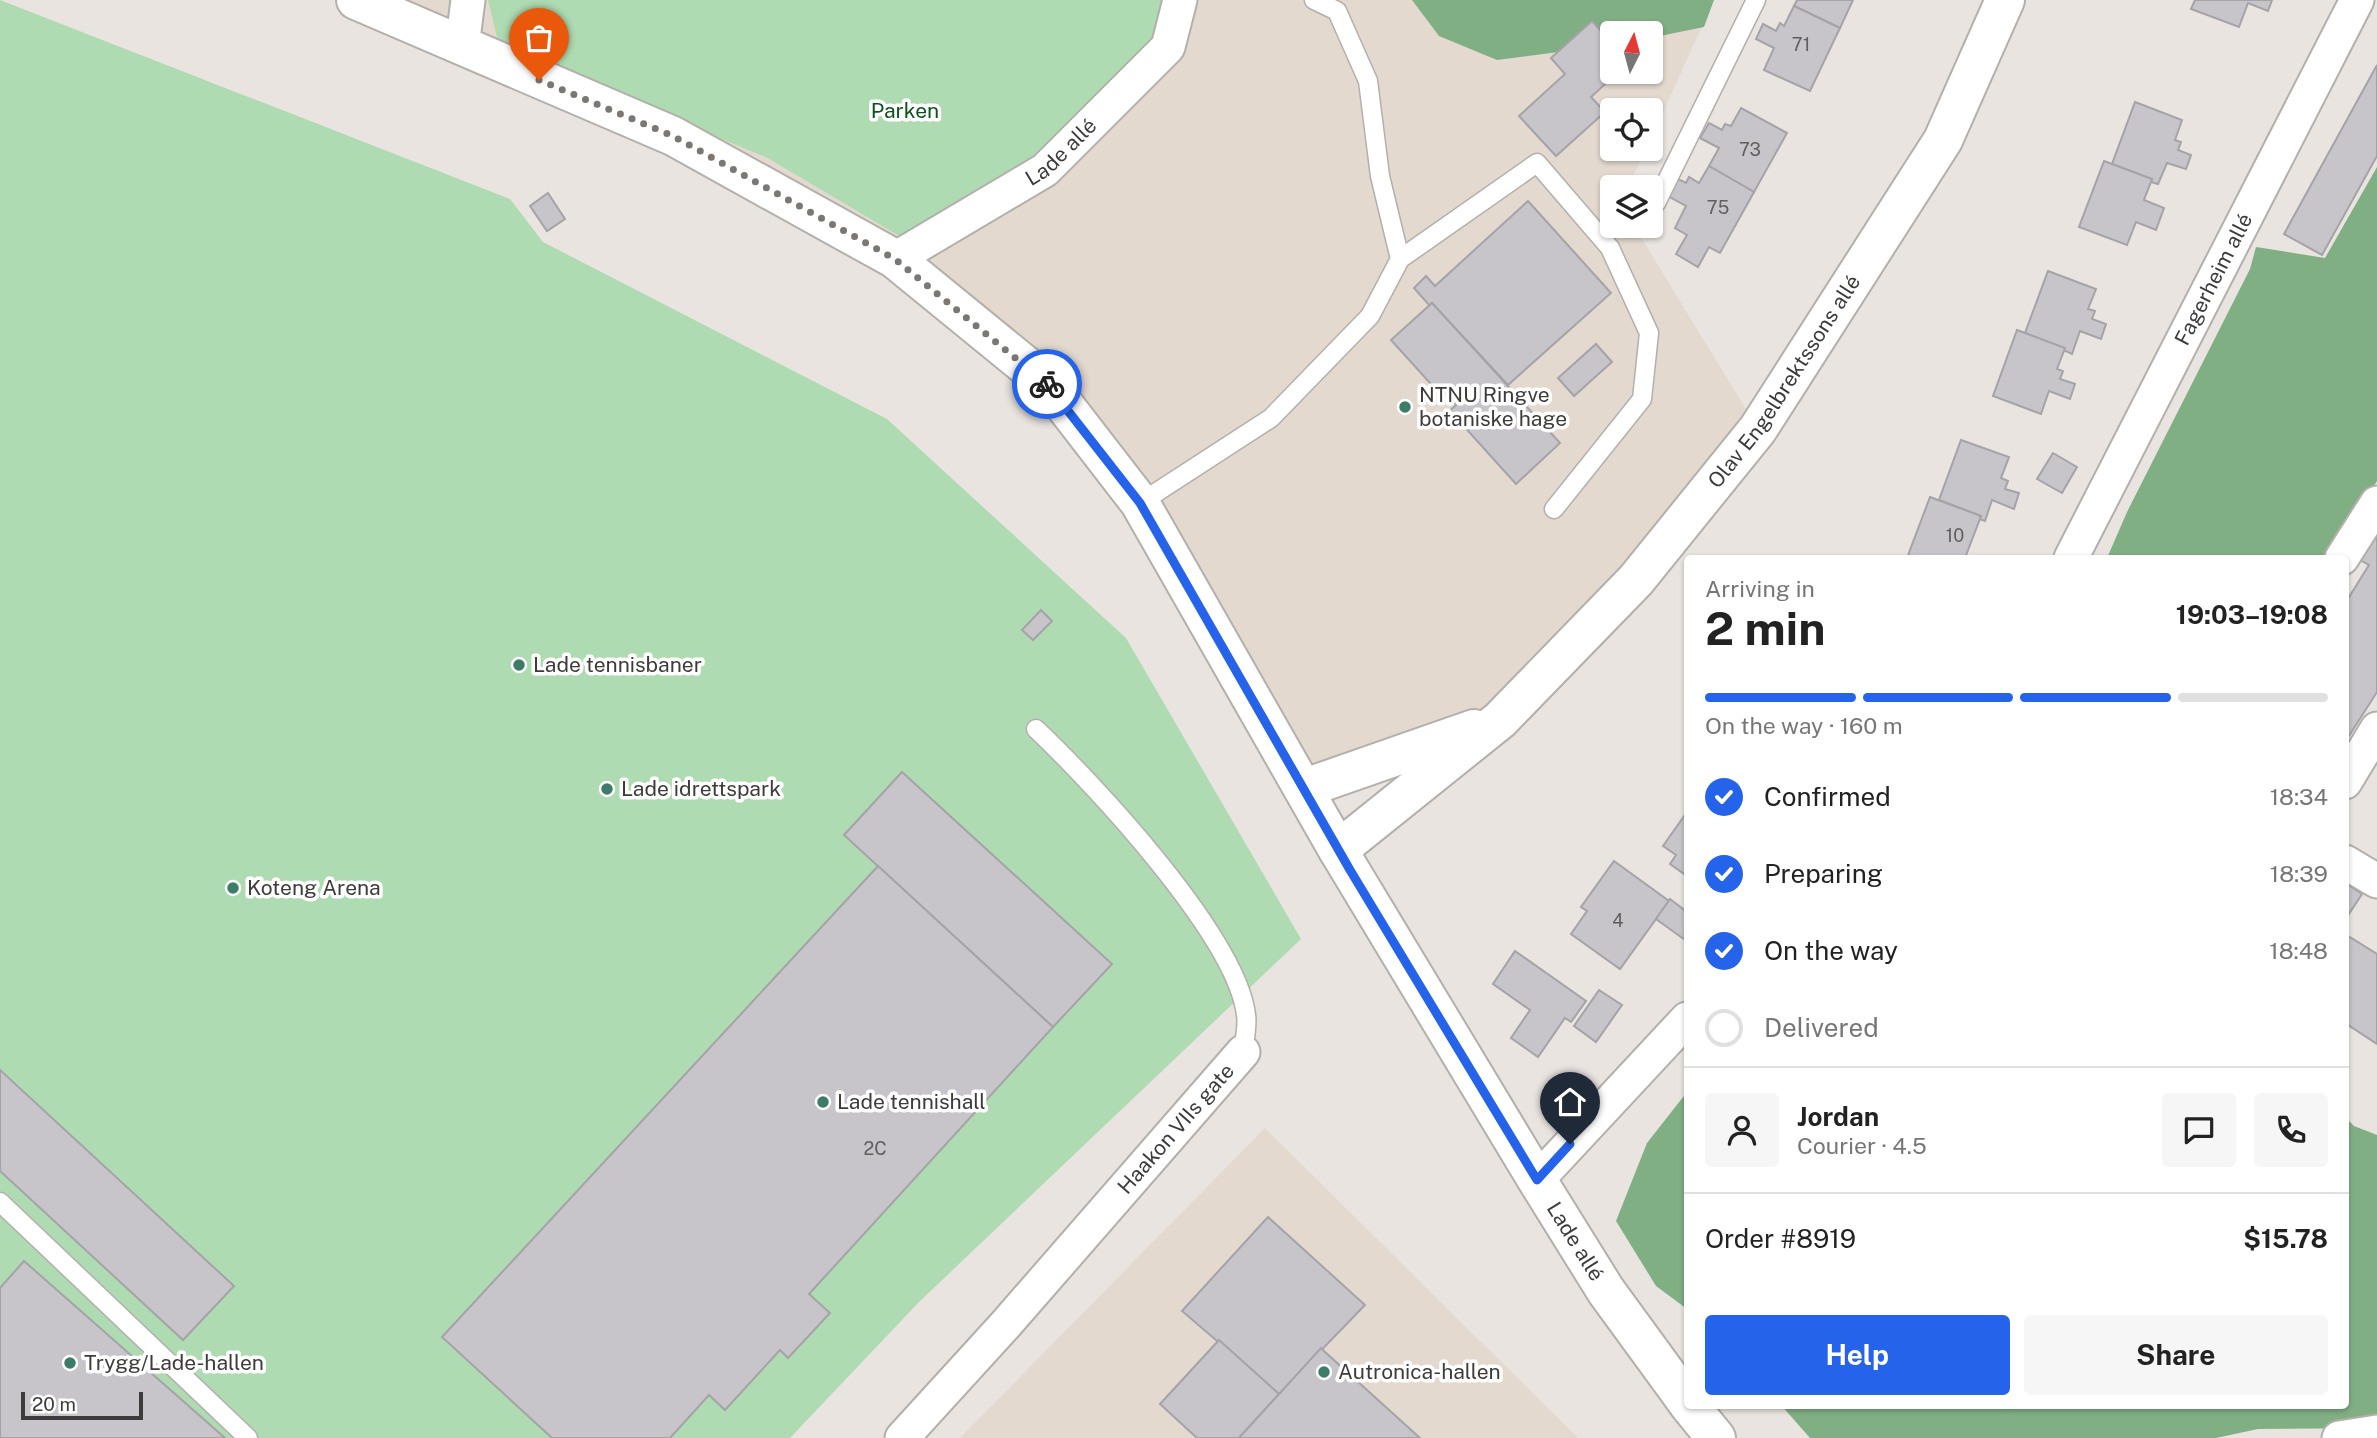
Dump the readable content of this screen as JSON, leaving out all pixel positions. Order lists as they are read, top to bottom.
{
  "streets": {
    "street": [
      "Lade allé",
      "Fagerheim allé",
      "Olav Engelbrektssons allé",
      "Haakon VIIs gate"
    ]
  },
  "crossings": [
    ["Lade allé", "Olav Engelbrektssons allé"]
  ],
  "parks": ["Parken"],
  "places": [
    "NTNU Ringve botaniske hage",
    "Lade tennisbaner",
    "Lade idrettspark",
    "Koteng Arena",
    "Lade tennishall",
    "Trygg/Lade-hallen",
    "Autronica-hallen"
  ],
  "house_numbers": [
    "71",
    "73",
    "75",
    "10",
    "4",
    "2C"
  ],
  "scale_bar": "20 m",
  "north": "top",
  "page": {
    "heading": ["2 min", "Arriving in", "19:03–19:08"],
    "panel": [
      "Jordan",
      "Courier · 4.5",
      "Order #8919",
      "$15.78"
    ],
    "bar": "On the way · 160 m",
    "list": [
      ["Confirmed", "18:34"],
      ["Preparing", "18:39"],
      ["On the way", "18:48"],
      "Delivered"
    ],
    "buttons": ["Help", "Share"],
    "scale": "20 m"
  }
}
